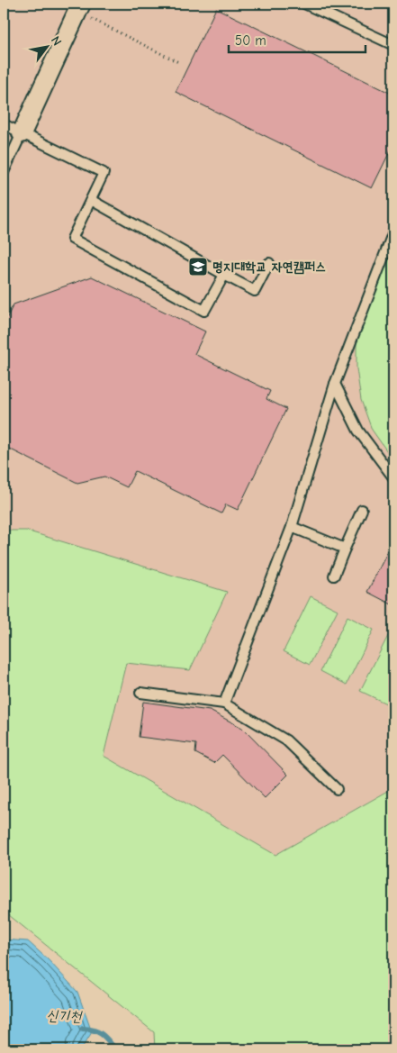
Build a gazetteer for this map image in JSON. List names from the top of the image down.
{
  "water": ["신기천"],
  "places": {
    "school or university": ["명지대학교 자연캠퍼스"]
  },
  "scale_bar": "50 m",
  "north": "top right"
}
